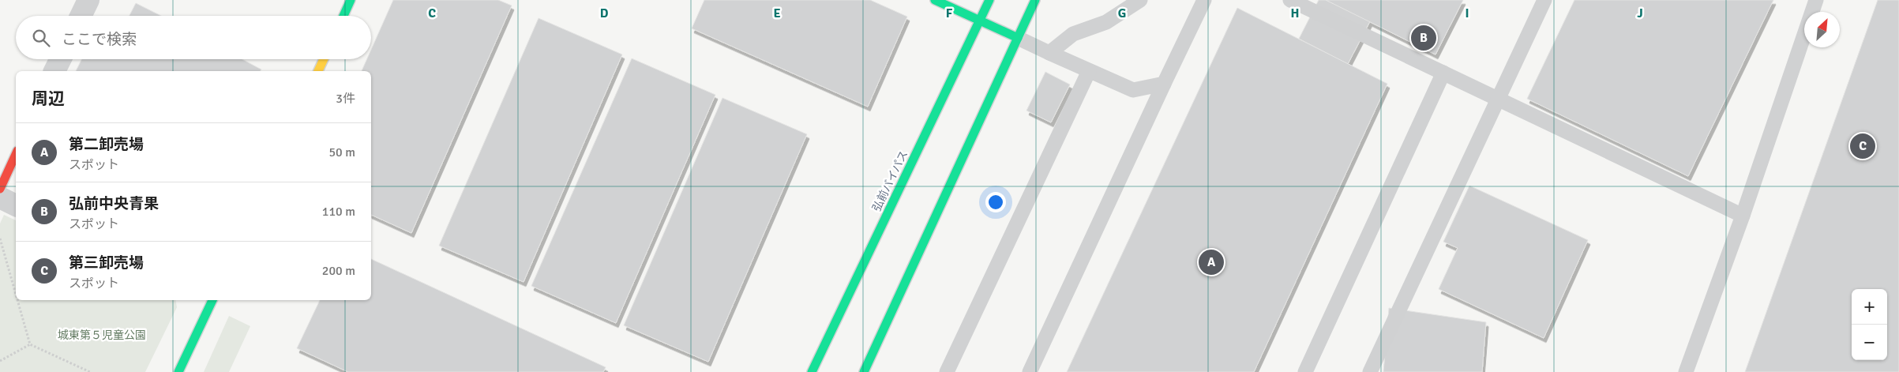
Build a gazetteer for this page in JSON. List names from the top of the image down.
{
  "streets": {
    "main road": ["弘前バイパス"]
  },
  "parks": ["城東第５児童公園"],
  "north": "top right",
  "page": {
    "search": "ここで検索",
    "pins": ["B", "C", "A"],
    "heading": ["周辺", "3件"],
    "list": [
      {
        "mark": "A",
        "name": "第二卸売場",
        "note": "スポット",
        "value": "50 m"
      },
      {
        "mark": "B",
        "name": "弘前中央青果",
        "note": "スポット",
        "value": "110 m"
      },
      {
        "mark": "C",
        "name": "第三卸売場",
        "note": "スポット",
        "value": "200 m"
      }
    ],
    "map_buttons": ["+", "−"]
  },
  "grid": {
    "columns": [
      "C",
      "D",
      "E",
      "F",
      "G",
      "H",
      "I",
      "J"
    ]
  }
}
